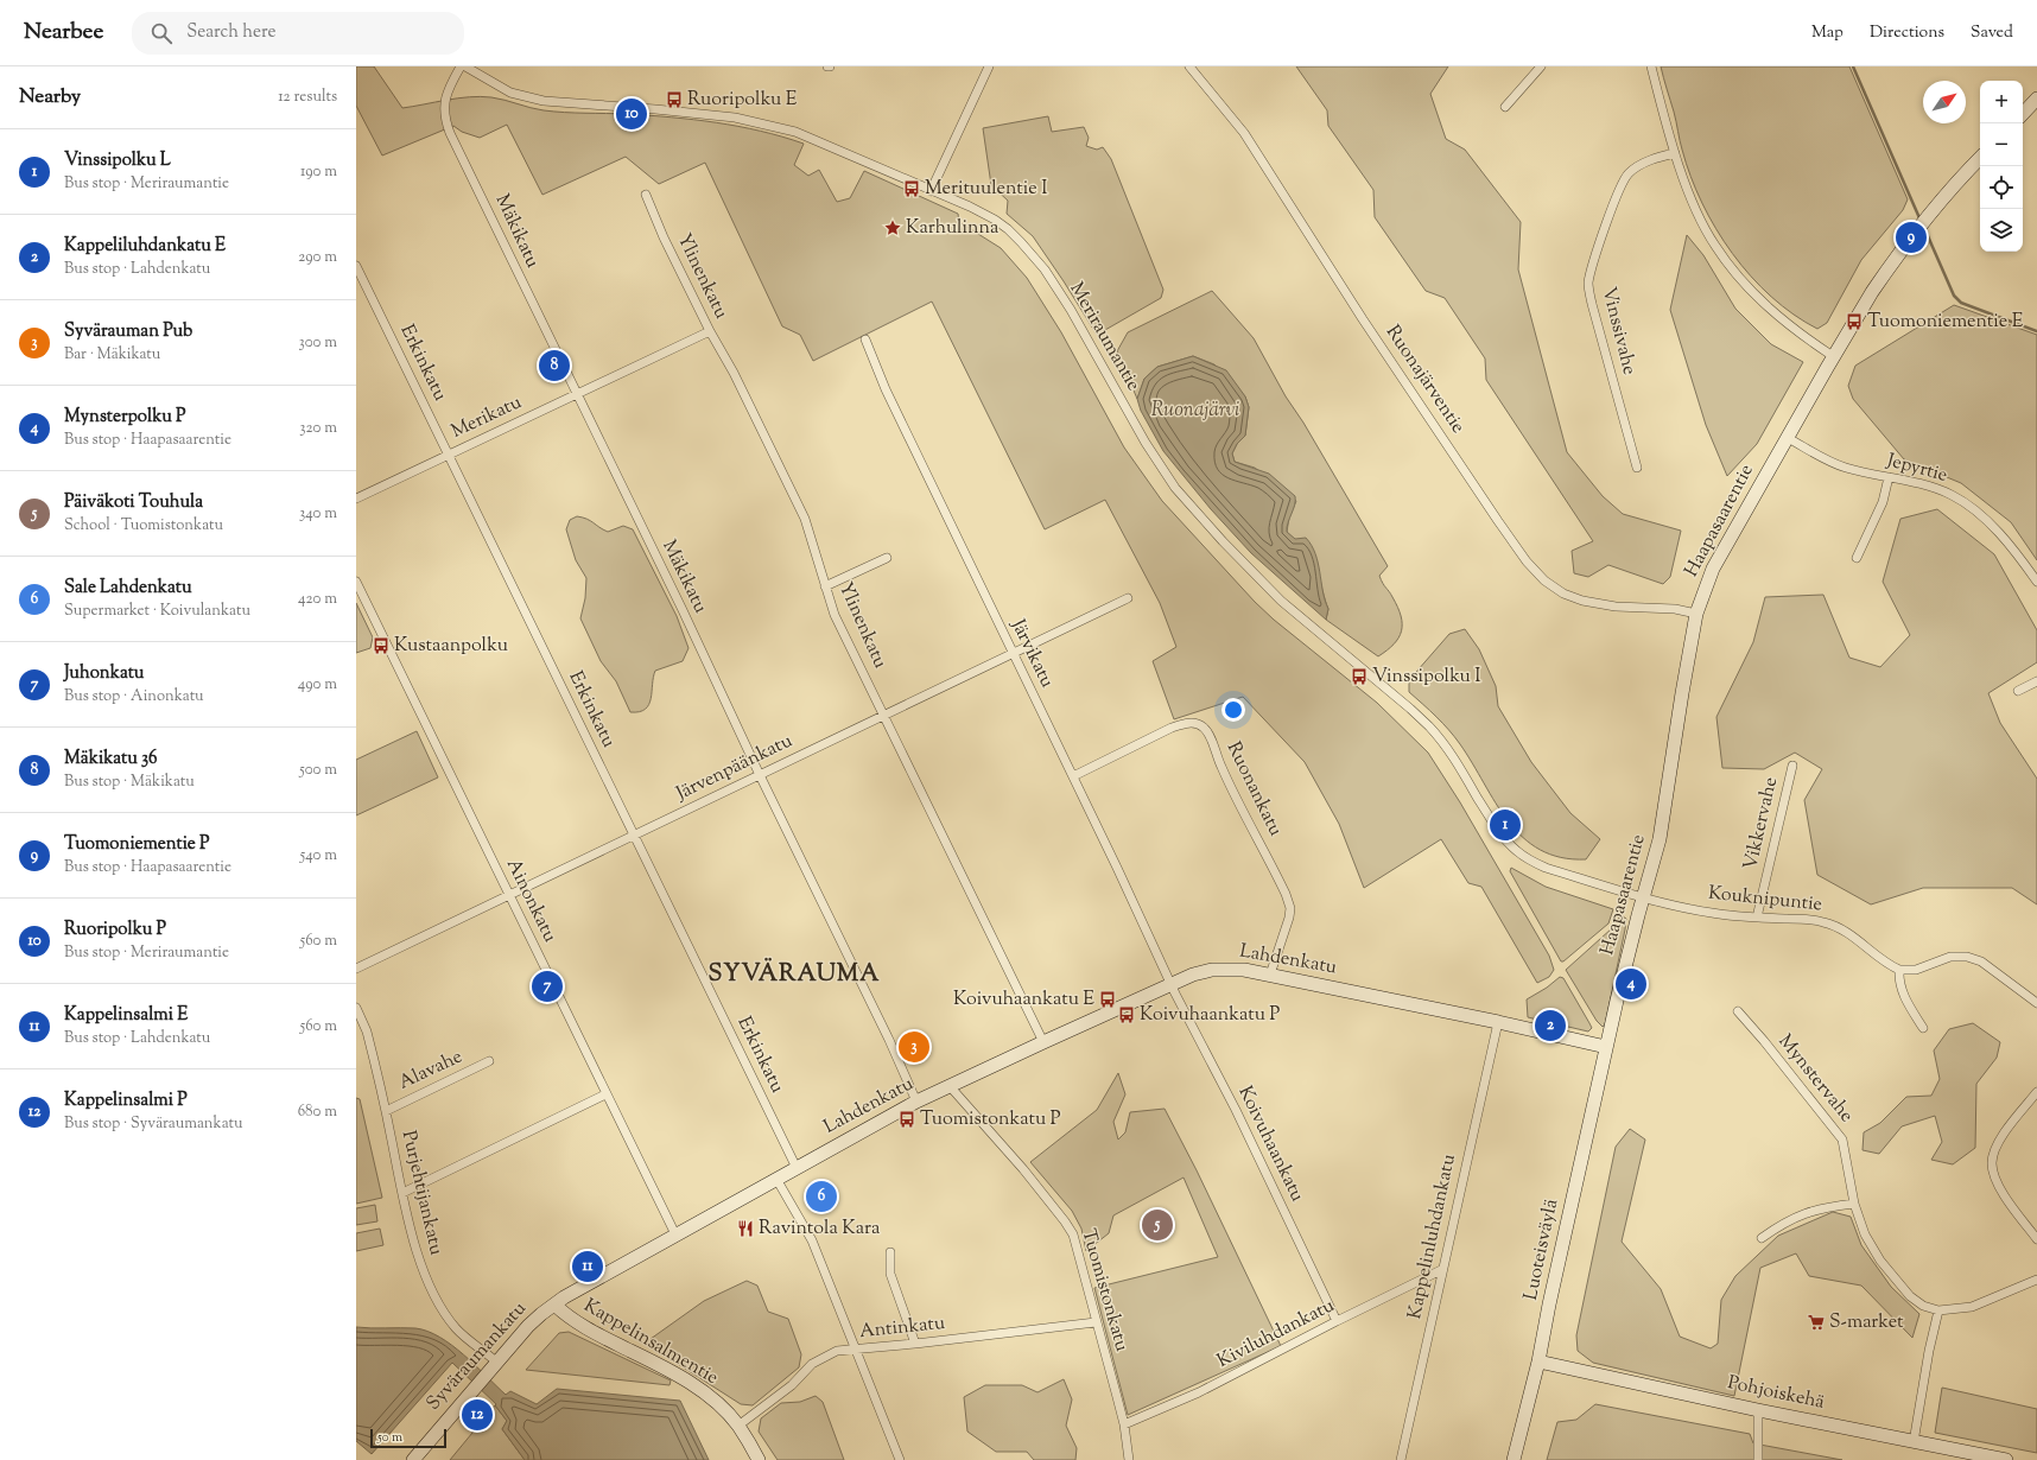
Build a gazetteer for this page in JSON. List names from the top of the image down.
{
  "streets": {
    "main road": [
      "Haapasaarentie",
      "Lahdenkatu",
      "Luoteisväylä",
      "Kappelinsalmentie",
      "Syväraumankatu",
      "Pohjoiskehä"
    ],
    "street": [
      "Mäkikatu",
      "Ylinenkatu",
      "Vinssivahe",
      "Meriraumantie",
      "Erkinkatu",
      "Ruonajärventie",
      "Merikatu",
      "Jepyrtie",
      "Järvikatu",
      "Järvenpäänkatu",
      "Ruonankatu",
      "Vikkervahe",
      "Kouknipuntie",
      "Ainonkatu",
      "Alavahe",
      "Mynstervahe",
      "Koivuhaankatu",
      "Purjehtijankatu",
      "Kappelinluhdankatu",
      "Tuomistonkatu",
      "Antinkatu",
      "Kiviluhdankatu"
    ]
  },
  "crossings": [
    ["Mäkikatu", "Merikatu"],
    ["Mäkikatu", "Järvenpäänkatu"],
    ["Mäkikatu", "Lahdenkatu"],
    ["Ylinenkatu", "Merikatu"],
    ["Ylinenkatu", "Järvenpäänkatu"],
    ["Ylinenkatu", "Lahdenkatu"],
    ["Meriraumantie", "Haapasaarentie"],
    ["Meriraumantie", "Kouknipuntie"],
    ["Erkinkatu", "Merikatu"],
    ["Erkinkatu", "Järvenpäänkatu"],
    ["Erkinkatu", "Lahdenkatu"],
    ["Ruonajärventie", "Haapasaarentie"],
    ["Jepyrtie", "Haapasaarentie"],
    ["Haapasaarentie", "Kouknipuntie"],
    ["Haapasaarentie", "Lahdenkatu"],
    ["Haapasaarentie", "Luoteisväylä"],
    ["Järvikatu", "Järvenpäänkatu"],
    ["Järvikatu", "Ruonankatu"],
    ["Järvikatu", "Lahdenkatu"],
    ["Järvikatu", "Koivuhaankatu"],
    ["Järvenpäänkatu", "Ainonkatu"],
    ["Ruonankatu", "Lahdenkatu"],
    ["Vikkervahe", "Kouknipuntie"],
    ["Ainonkatu", "Lahdenkatu"],
    ["Lahdenkatu", "Koivuhaankatu"],
    ["Lahdenkatu", "Kappelinluhdankatu"],
    ["Lahdenkatu", "Luoteisväylä"],
    ["Lahdenkatu", "Tuomistonkatu"],
    ["Lahdenkatu", "Kappelinsalmentie"],
    ["Lahdenkatu", "Syväraumankatu"],
    ["Alavahe", "Purjehtijankatu"],
    ["Koivuhaankatu", "Kiviluhdankatu"],
    ["Purjehtijankatu", "Syväraumankatu"],
    ["Kappelinluhdankatu", "Kiviluhdankatu"],
    ["Luoteisväylä", "Pohjoiskehä"],
    ["Tuomistonkatu", "Antinkatu"],
    ["Tuomistonkatu", "Kiviluhdankatu"],
    ["Antinkatu", "Kappelinsalmentie"],
    ["Kappelinsalmentie", "Syväraumankatu"]
  ],
  "districts": ["SYVÄRAUMA"],
  "water": ["Ruonajärvi"],
  "places": {
    "bus stop": [
      "Ruoripolku E",
      "Merituulentie I",
      "Tuomoniementie E",
      "Kustaanpolku",
      "Vinssipolku I",
      "Koivuhaankatu E",
      "Koivuhaankatu P",
      "Tuomistonkatu P"
    ],
    "place": ["Karhulinna"],
    "restaurant": ["Ravintola Kara"],
    "supermarket": ["S-market"]
  },
  "scale_bar": "50 m",
  "north": "top right",
  "page": {
    "header": "Nearbee",
    "search": "Search here",
    "nav": ["Map", "Directions", "Saved"],
    "heading": ["Nearby", "12 results"],
    "map_buttons": ["+", "−"],
    "pins": [
      "10",
      "9",
      "8",
      "1",
      "4",
      "7",
      "2",
      "3",
      "6",
      "5",
      "11",
      "12"
    ],
    "list": [
      {
        "mark": "1",
        "name": "Vinssipolku L",
        "note": "Bus stop · Meriraumantie",
        "value": "190 m"
      },
      {
        "mark": "2",
        "name": "Kappeliluhdankatu E",
        "note": "Bus stop · Lahdenkatu",
        "value": "290 m"
      },
      {
        "mark": "3",
        "name": "Syvärauman Pub",
        "note": "Bar · Mäkikatu",
        "value": "300 m"
      },
      {
        "mark": "4",
        "name": "Mynsterpolku P",
        "note": "Bus stop · Haapasaarentie",
        "value": "320 m"
      },
      {
        "mark": "5",
        "name": "Päiväkoti Touhula",
        "note": "School · Tuomistonkatu",
        "value": "340 m"
      },
      {
        "mark": "6",
        "name": "Sale Lahdenkatu",
        "note": "Supermarket · Koivulankatu",
        "value": "420 m"
      },
      {
        "mark": "7",
        "name": "Juhonkatu",
        "note": "Bus stop · Ainonkatu",
        "value": "490 m"
      },
      {
        "mark": "8",
        "name": "Mäkikatu 36",
        "note": "Bus stop · Mäkikatu",
        "value": "500 m"
      },
      {
        "mark": "9",
        "name": "Tuomoniementie P",
        "note": "Bus stop · Haapasaarentie",
        "value": "540 m"
      },
      {
        "mark": "10",
        "name": "Ruoripolku P",
        "note": "Bus stop · Meriraumantie",
        "value": "560 m"
      },
      {
        "mark": "11",
        "name": "Kappelinsalmi E",
        "note": "Bus stop · Lahdenkatu",
        "value": "560 m"
      },
      {
        "mark": "12",
        "name": "Kappelinsalmi P",
        "note": "Bus stop · Syväraumankatu",
        "value": "680 m"
      }
    ],
    "scale": "50 m"
  }
}
